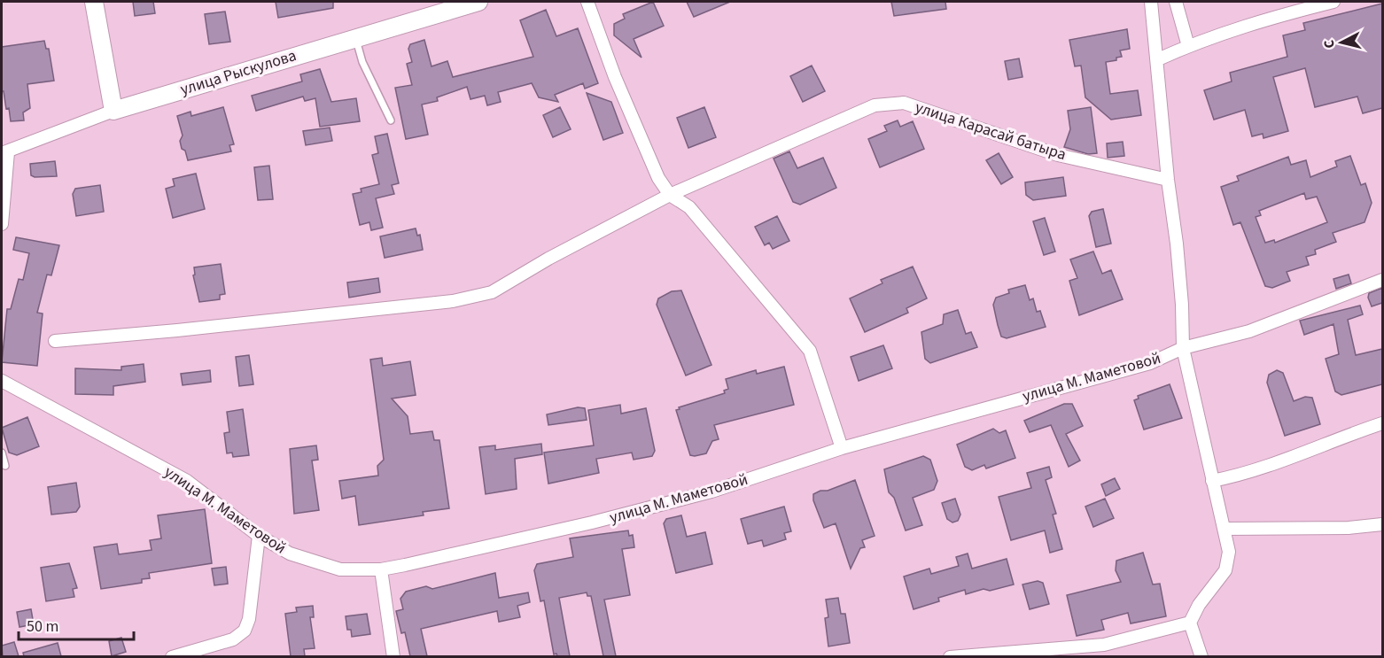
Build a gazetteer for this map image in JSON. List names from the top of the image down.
{
  "streets": {
    "street": ["улица Рыскулова", "улица Карасай батыра", "улица М. Маметовой"]
  },
  "scale_bar": "50 m",
  "north": "left"
}
